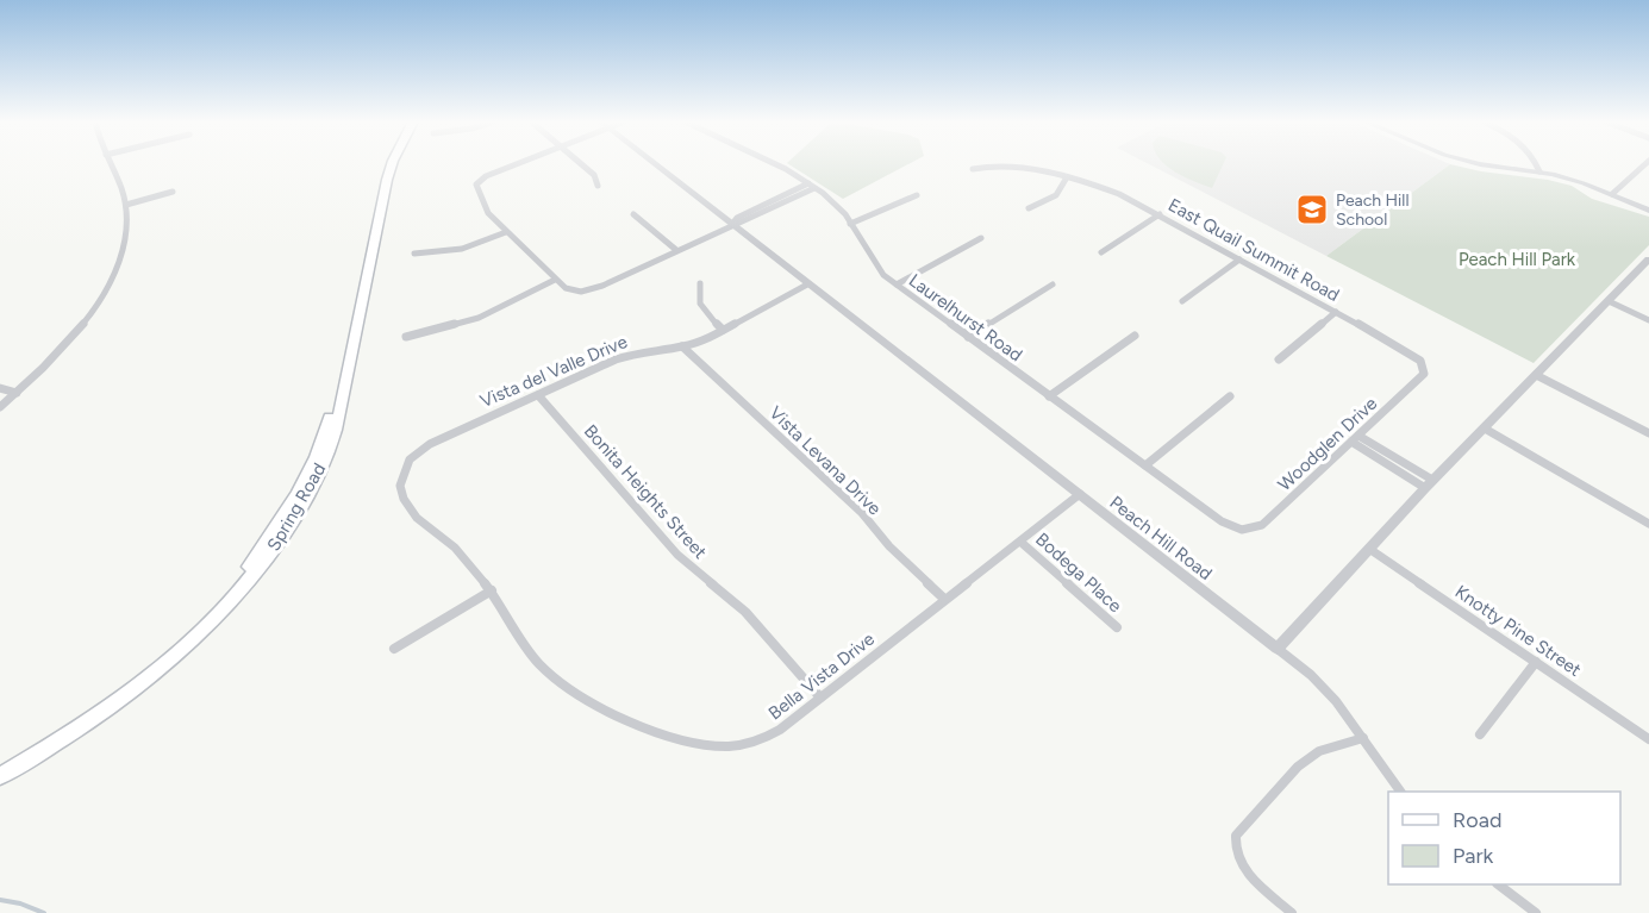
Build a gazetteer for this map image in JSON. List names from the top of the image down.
{
  "streets": {
    "main road": ["Spring Road"],
    "street": [
      "East Quail Summit Road",
      "Laurelhurst Road",
      "Vista del Valle Drive",
      "Woodglen Drive",
      "Vista Levana Drive",
      "Bonita Heights Street",
      "Peach Hill Road",
      "Bodega Place",
      "Knotty Pine Street",
      "Bella Vista Drive"
    ]
  },
  "crossings": [
    ["East Quail Summit Road", "Woodglen Drive"],
    ["Laurelhurst Road", "Woodglen Drive"],
    ["Vista del Valle Drive", "Vista Levana Drive"],
    ["Vista del Valle Drive", "Bonita Heights Street"],
    ["Vista del Valle Drive", "Peach Hill Road"],
    ["Vista del Valle Drive", "Bella Vista Drive"],
    ["Vista Levana Drive", "Bella Vista Drive"],
    ["Bonita Heights Street", "Bella Vista Drive"],
    ["Peach Hill Road", "Bella Vista Drive"],
    ["Bodega Place", "Bella Vista Drive"]
  ],
  "parks": ["Peach Hill Park"],
  "places": {
    "school or university": ["Peach Hill School"]
  },
  "legend": ["Road", "Park"]
}
